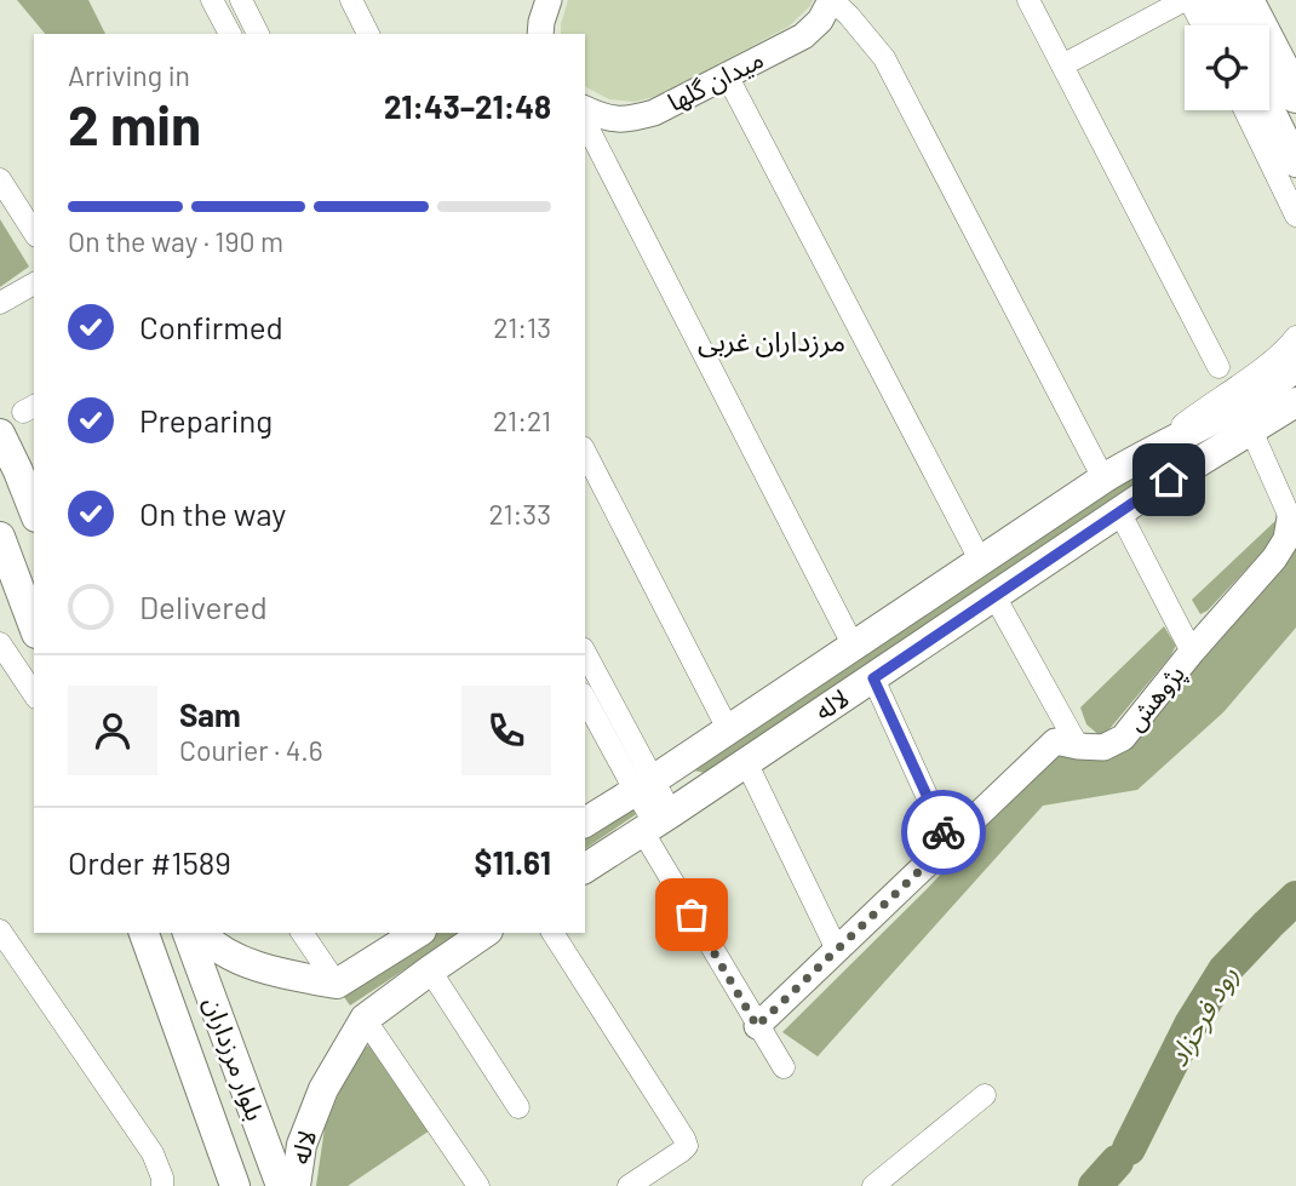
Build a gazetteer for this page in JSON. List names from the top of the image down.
{
  "streets": {
    "main road": ["لاله", "بلوار مرزداران"],
    "street": ["میدان گلها", "پژوهش"]
  },
  "districts": ["مرزداران غربی"],
  "water": ["رود فرحزاد"],
  "page": {
    "heading": ["2 min", "Arriving in", "21:43–21:48"],
    "panel": [
      "Sam",
      "Courier · 4.6",
      "Order #1589",
      "$11.61"
    ],
    "bar": "On the way · 190 m",
    "list": [
      ["Confirmed", "21:13"],
      ["Preparing", "21:21"],
      ["On the way", "21:33"],
      "Delivered"
    ]
  }
}
